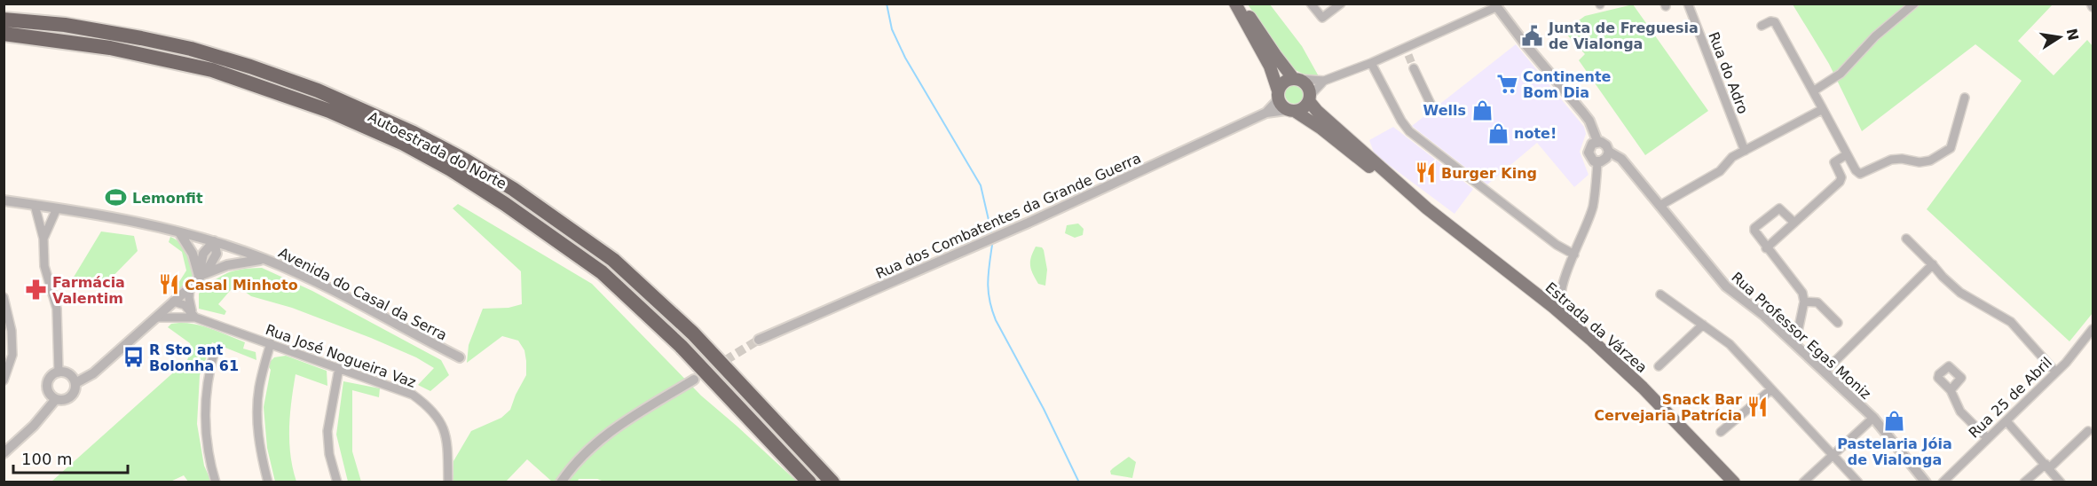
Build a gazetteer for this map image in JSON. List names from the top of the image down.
{
  "streets": {
    "highway": ["Autoestrada do Norte"],
    "main road": ["Estrada da Várzea"],
    "street": [
      "Rua do Adro",
      "Rua dos Combatentes da Grande Guerra",
      "Avenida do Casal da Serra",
      "Rua Professor Egas Moniz",
      "Rua José Nogueira Vaz",
      "Rua 25 de Abril"
    ]
  },
  "crossings": [
    ["Rua dos Combatentes da Grande Guerra", "Estrada da Várzea"]
  ],
  "places": {
    "public building": ["Junta de Freguesia de Vialonga"],
    "supermarket": ["Continente Bom Dia"],
    "shop": ["Wells", "note!", "Pastelaria Jóia de Vialonga"],
    "restaurant": ["Burger King", "Casal Minhoto", "Snack Bar Cervejaria Patrícia"],
    "sports": ["Lemonfit"],
    "pharmacy": ["Farmácia Valentim"],
    "bus stop": ["R Sto ant Bolonha 61"]
  },
  "scale_bar": "100 m",
  "north": "right"
}
